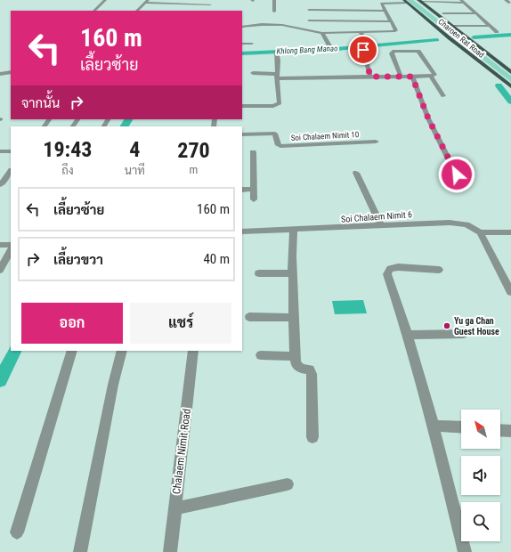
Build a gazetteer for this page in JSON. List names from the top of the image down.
{
  "streets": {
    "main road": ["Charoen Rat Road"],
    "street": ["Soi Chalaem Nimit 10", "Soi Chalaem Nimit 6", "Chalaem Nimit Road"]
  },
  "water": ["Khlong Bang Manao"],
  "places": ["Yu ga Chan Guest House"],
  "north": "top left",
  "page": {
    "turn": ["160 m", "เลี้ยวซ้าย"],
    "then": "จากนั้น",
    "eta": [
      "19:43",
      "ถึง",
      "4",
      "นาที",
      "270",
      "m"
    ],
    "list": [
      {
        "name": "เลี้ยวซ้าย",
        "value": "160 m"
      },
      {
        "name": "เลี้ยวขวา",
        "value": "40 m"
      }
    ],
    "buttons": ["ออก", "แชร์"]
  }
}
